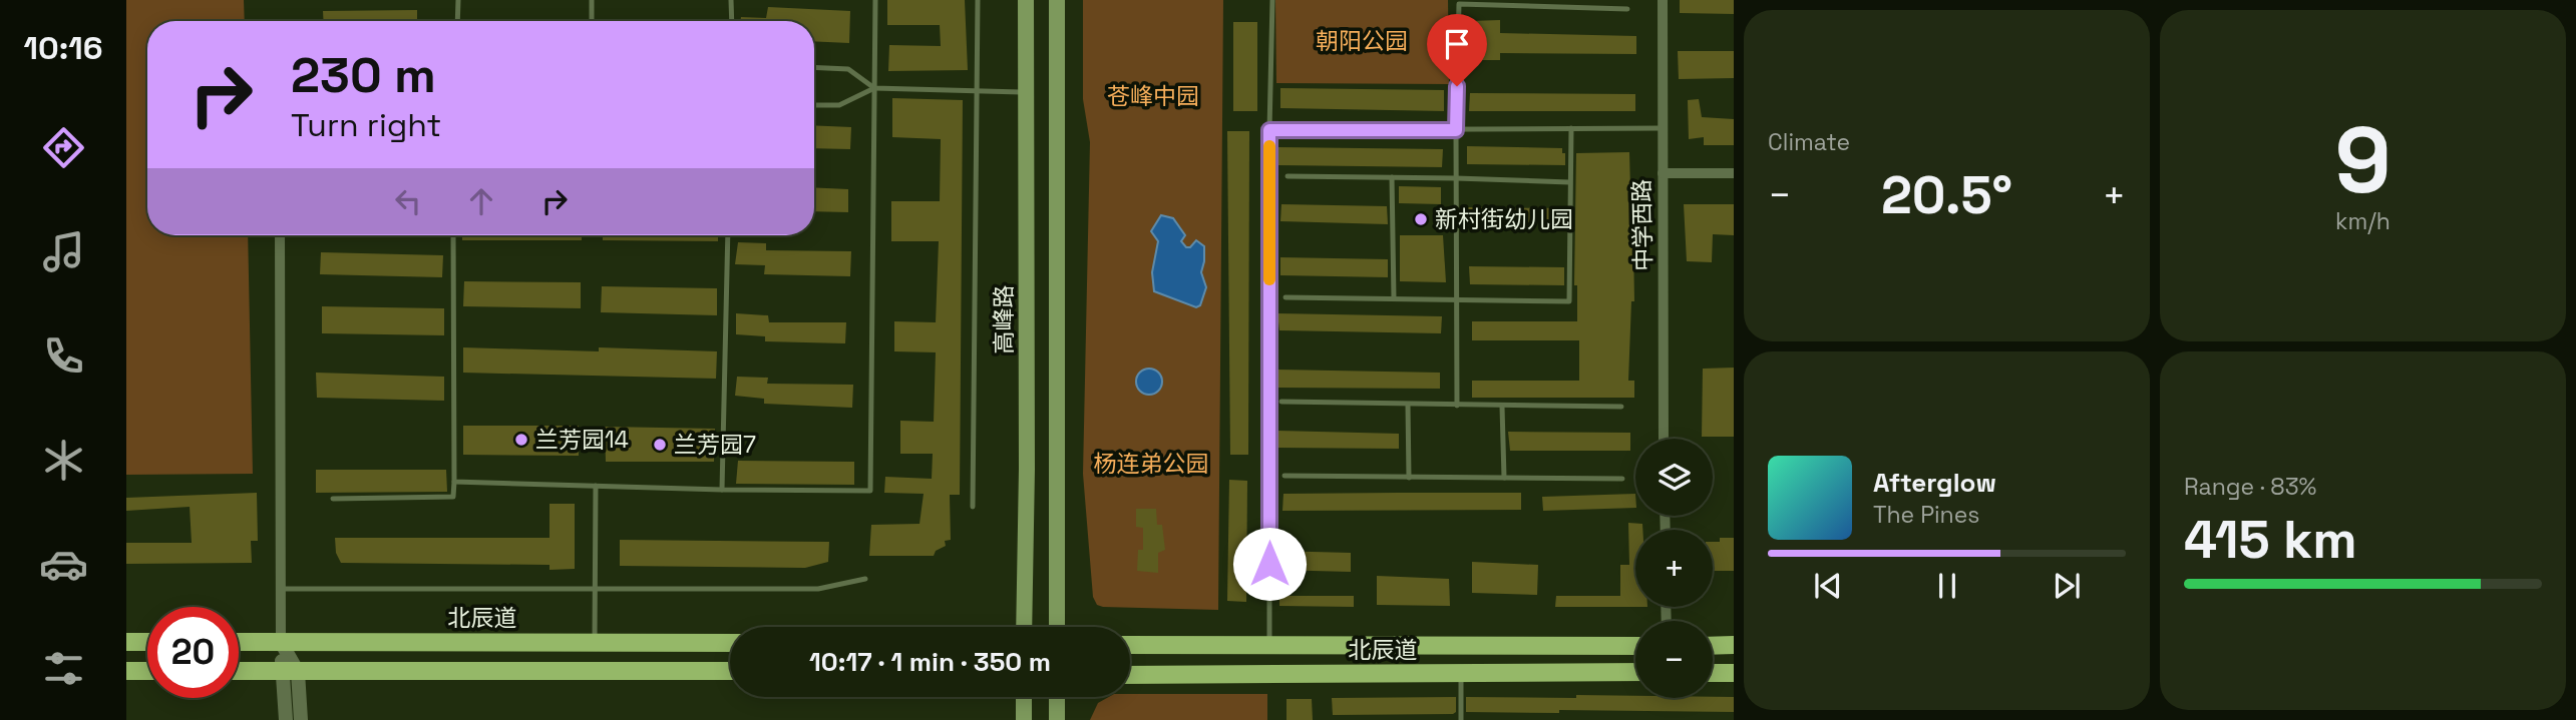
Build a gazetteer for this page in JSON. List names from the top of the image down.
{
  "streets": {
    "main road": ["高峰路", "北辰道"],
    "street": ["中学西路"]
  },
  "parks": ["朝阳公园", "苍峰中园", "杨连弟公园"],
  "places": ["新村街幼儿园", "兰芳园14", "兰芳园7"],
  "page": {
    "tabs": "10:16",
    "tile": [
      "Climate",
      ["9", "km/h"],
      ["Range · 83%", "415 km"]
    ],
    "turn": ["230 m", "Turn right"],
    "heat": ["−", "20.5°", "+"],
    "map_buttons": ["+", "−"],
    "song": ["Afterglow", "The Pines"],
    "limit": "20",
    "trip": "10:17 · 1 min · 350 m"
  }
}
